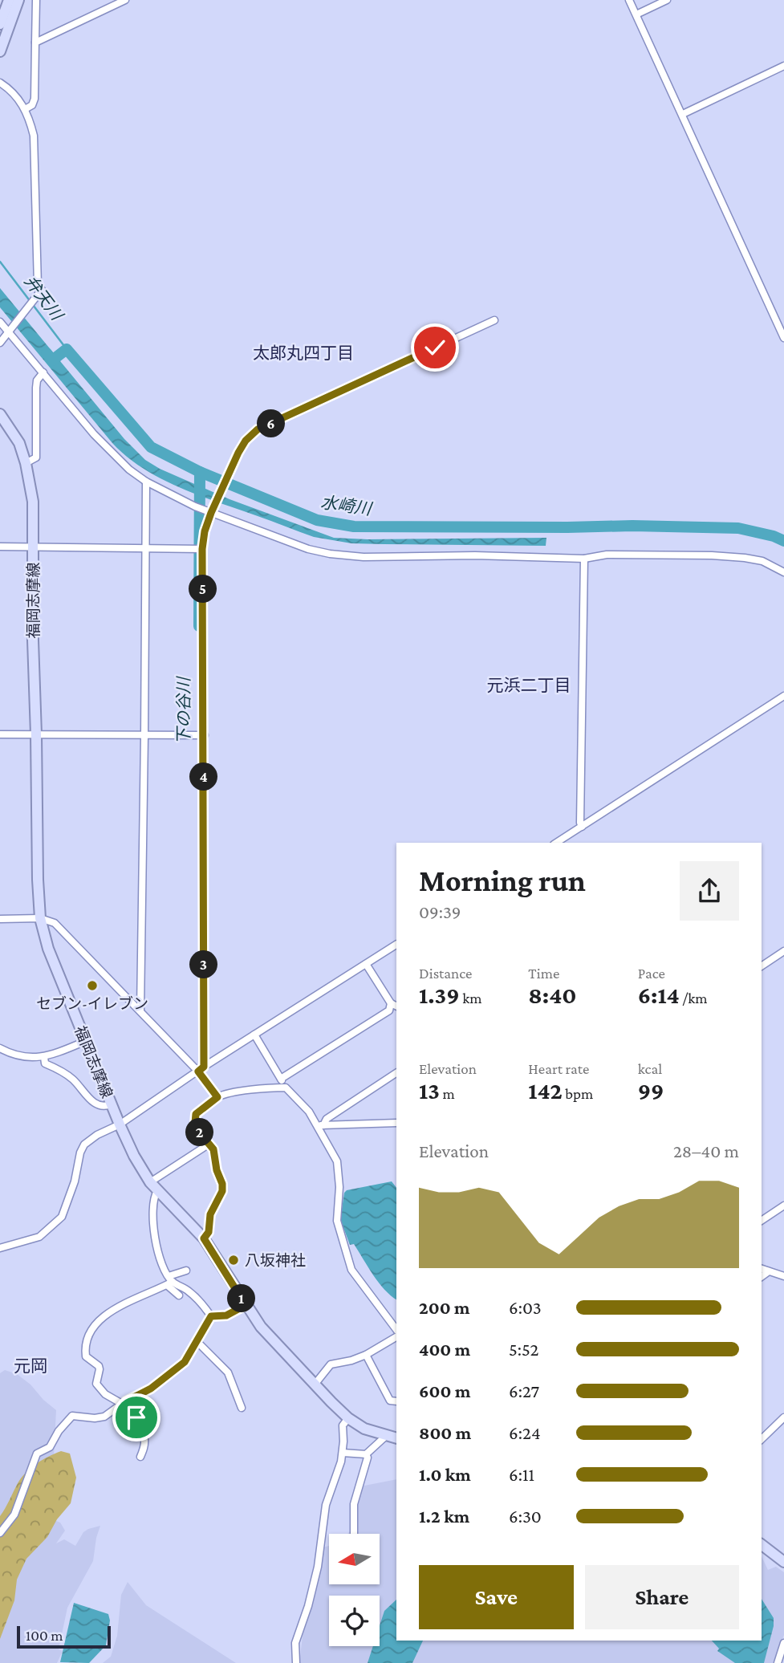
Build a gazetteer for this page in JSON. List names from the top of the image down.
{
  "streets": {
    "main road": ["福岡志摩線"]
  },
  "districts": ["太郎丸四丁目", "元浜二丁目", "元岡"],
  "water": ["弁天川", "水崎川", "下の谷川"],
  "places": ["セブン-イレブン", "八坂神社"],
  "scale_bar": "100 m",
  "north": "left",
  "page": {
    "pins": [
      "6",
      "5",
      "4",
      "3",
      "2",
      "1"
    ],
    "heading": ["Morning run", "09:39"],
    "stats": [
      ["Distance", "1.39 km"],
      ["Time", "8:40"],
      ["Pace", "6:14 /km"],
      ["Elevation", "13 m"],
      ["Heart rate", "142 bpm"],
      ["kcal", "99"]
    ],
    "chart": ["Elevation", "28–40 m"],
    "list": [
      {
        "name": "200 m",
        "note": "6:03"
      },
      {
        "name": "400 m",
        "note": "5:52"
      },
      {
        "name": "600 m",
        "note": "6:27"
      },
      {
        "name": "800 m",
        "note": "6:24"
      },
      {
        "name": "1.0 km",
        "note": "6:11"
      },
      {
        "name": "1.2 km",
        "note": "6:30"
      }
    ],
    "buttons": ["Save", "Share"],
    "scale": "100 m"
  }
}
